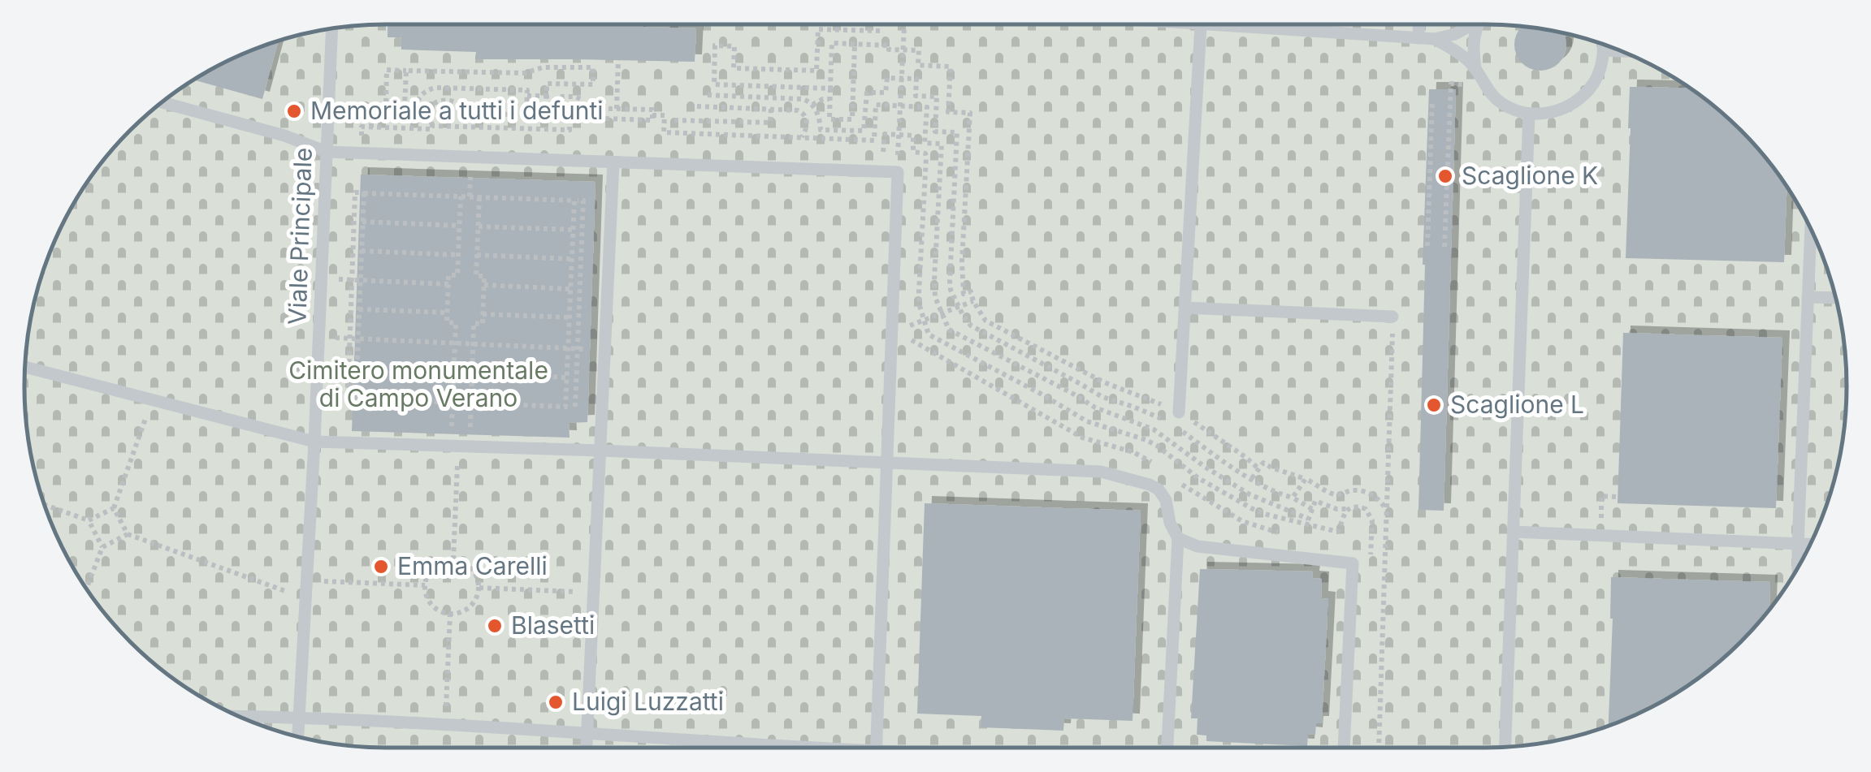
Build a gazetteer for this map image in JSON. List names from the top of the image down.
{
  "streets": {
    "lane": ["Viale Principale"]
  },
  "parks": ["Cimitero monumentale di Campo Verano"],
  "places": [
    "Memoriale a tutti i defunti",
    "Scaglione K",
    "Scaglione L",
    "Emma Carelli",
    "Blasetti",
    "Luigi Luzzatti"
  ]
}
